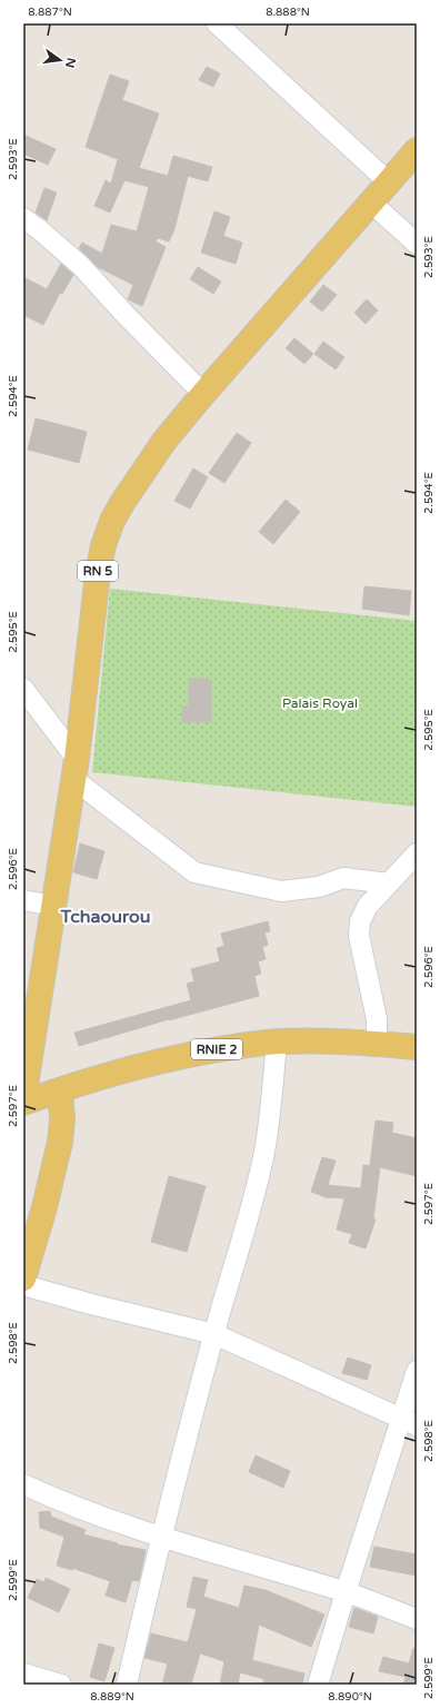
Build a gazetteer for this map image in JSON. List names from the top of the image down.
{
  "streets": {
    "main road": ["RN 5", "RNIE 2"]
  },
  "districts": ["Tchaourou"],
  "parks": ["Palais Royal"],
  "north": "right",
  "coordinates": [
    "8.887°N",
    "8.888°N",
    "2.593°E",
    "2.594°E",
    "2.595°E",
    "2.596°E",
    "2.597°E",
    "2.598°E",
    "2.599°E",
    "8.889°N",
    "8.890°N"
  ]
}
